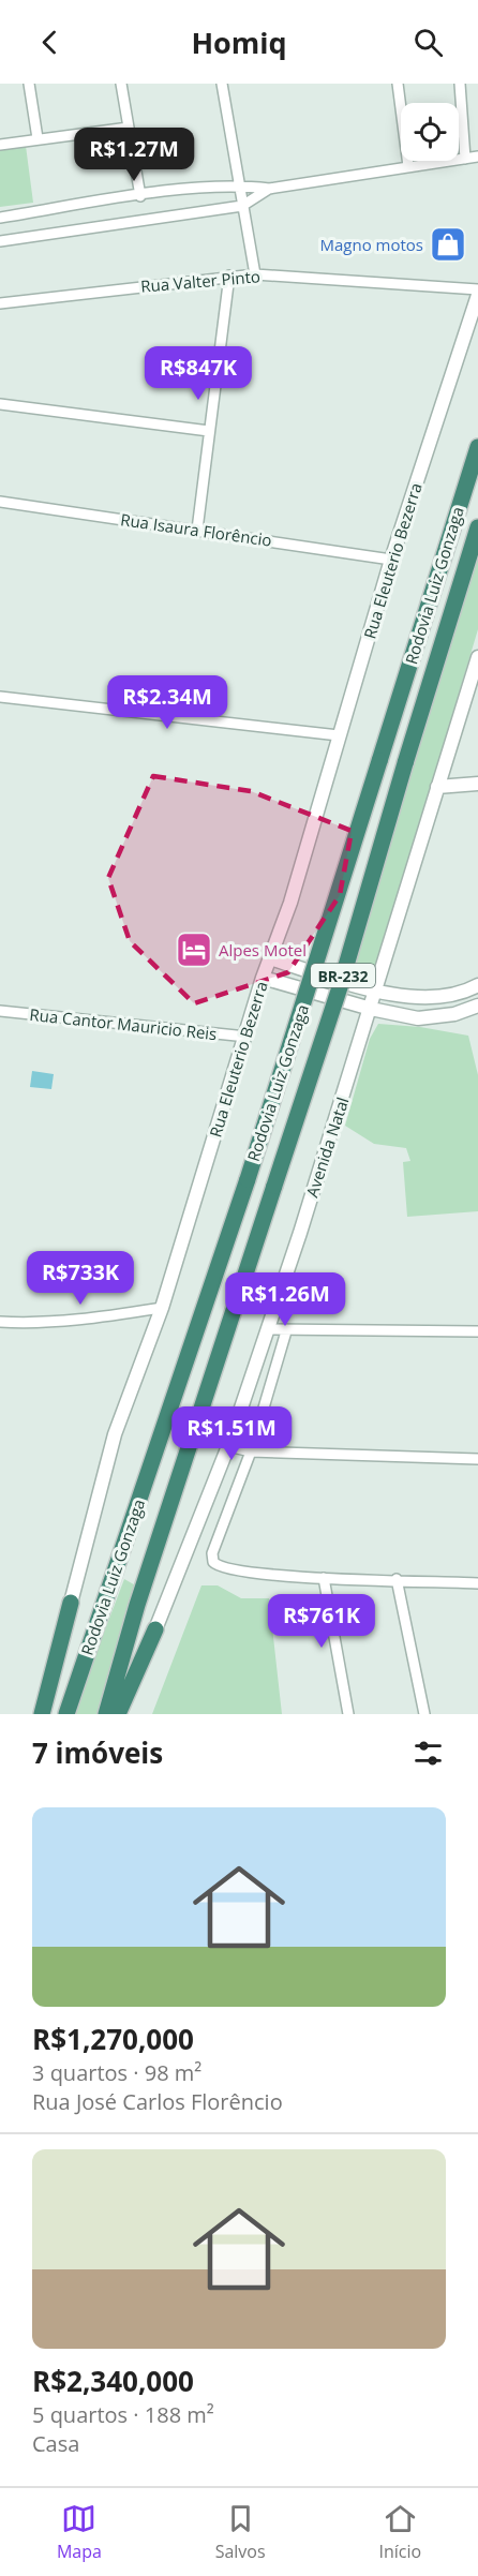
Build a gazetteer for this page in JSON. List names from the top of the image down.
{
  "streets": {
    "highway": ["Rodovia Luiz Gonzaga", "BR-232"],
    "street": [
      "Rua Valter Pinto",
      "Rua Isaura Florêncio",
      "Rua Eleuterio Bezerra",
      "Rua Cantor Mauricio Reis",
      "Avenida Natal"
    ]
  },
  "crossings": [
    ["Rua Valter Pinto", "Rua Eleuterio Bezerra"],
    ["Rua Isaura Florêncio", "Rua Eleuterio Bezerra"],
    ["Rua Eleuterio Bezerra", "Rua Cantor Mauricio Reis"]
  ],
  "places": {
    "shop": ["Magno motos"],
    "hotel": ["Alpes Motel"]
  },
  "page": {
    "header": "Homiq",
    "price": [
      "R$1.27M",
      "R$847K",
      "R$2.34M",
      "R$733K",
      "R$1.26M",
      "R$1.51M",
      "R$761K"
    ],
    "heading": "7 imóveis",
    "list": [
      {
        "name": "R$1,270,000",
        "note": "3 quartos · 98 m² · Rua José Carlos Florêncio"
      },
      {
        "name": "R$2,340,000",
        "note": "5 quartos · 188 m² · Casa"
      }
    ],
    "tabs": ["Mapa", "Salvos", "Início"]
  }
}
